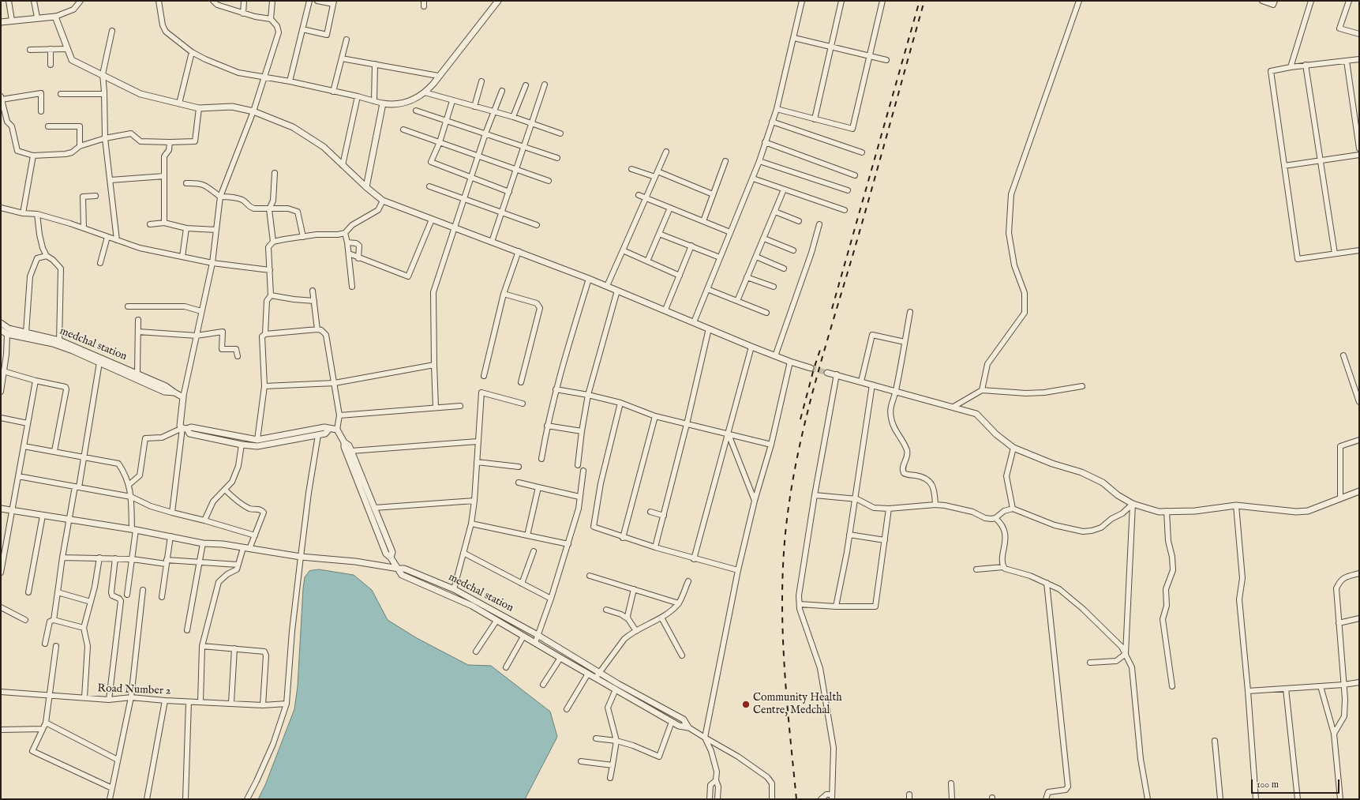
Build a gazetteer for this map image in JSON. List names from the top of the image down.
{
  "streets": {
    "street": ["medchal station", "Road Number 2"]
  },
  "places": ["Community Health Centre, Medchal"],
  "scale_bar": "100 m"
}
